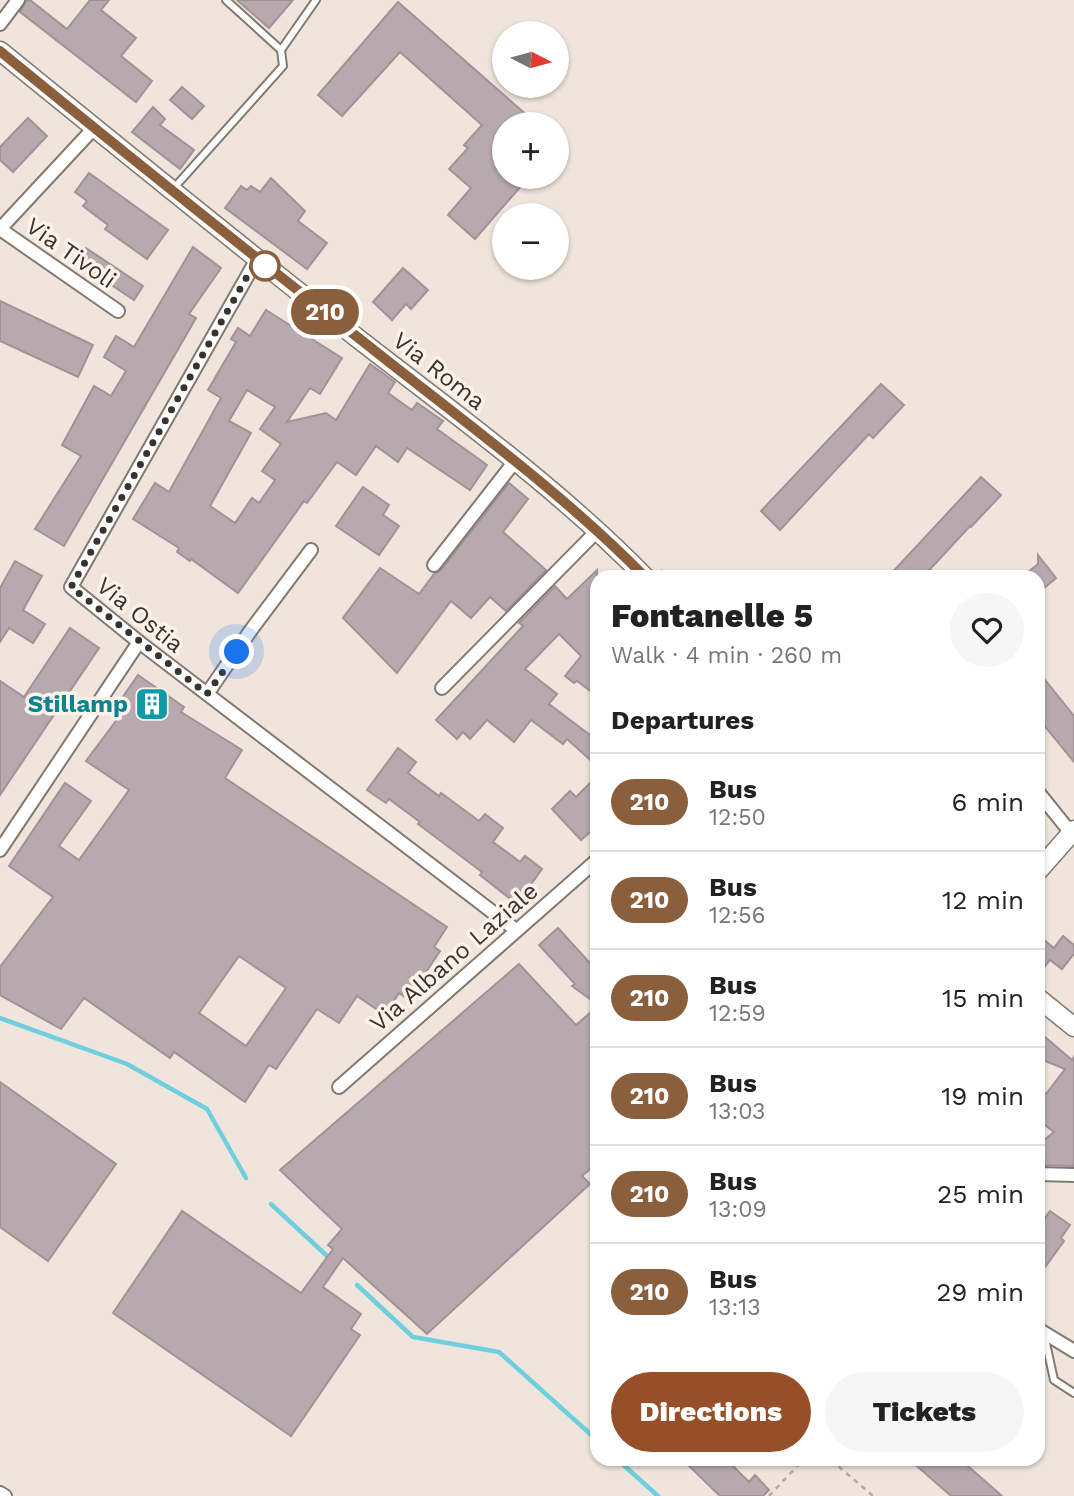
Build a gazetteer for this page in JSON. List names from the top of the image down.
{
  "streets": {
    "main road": ["Via Roma"],
    "street": ["Via Tivoli", "Via Ostia", "Via Albano Laziale"]
  },
  "crossings": [
    ["Via Tivoli", "Via Roma"],
    ["Via Roma", "Via Ostia"],
    ["Via Ostia", "Via Albano Laziale"]
  ],
  "places": {
    "building": ["Stillamp"]
  },
  "lines": ["bus line 210"],
  "north": "right",
  "page": {
    "on_map": "210",
    "map_buttons": ["+", "−"],
    "heading": [
      ["Fontanelle 5", "Walk · 4 min · 260 m"],
      "Departures"
    ],
    "list": [
      {
        "mark": "210",
        "name": "Bus",
        "note": "12:50",
        "value": "6 min"
      },
      {
        "mark": "210",
        "name": "Bus",
        "note": "12:56",
        "value": "12 min"
      },
      {
        "mark": "210",
        "name": "Bus",
        "note": "12:59",
        "value": "15 min"
      },
      {
        "mark": "210",
        "name": "Bus",
        "note": "13:03",
        "value": "19 min"
      },
      {
        "mark": "210",
        "name": "Bus",
        "note": "13:09",
        "value": "25 min"
      },
      {
        "mark": "210",
        "name": "Bus",
        "note": "13:13",
        "value": "29 min"
      }
    ],
    "buttons": ["Directions", "Tickets"]
  }
}
